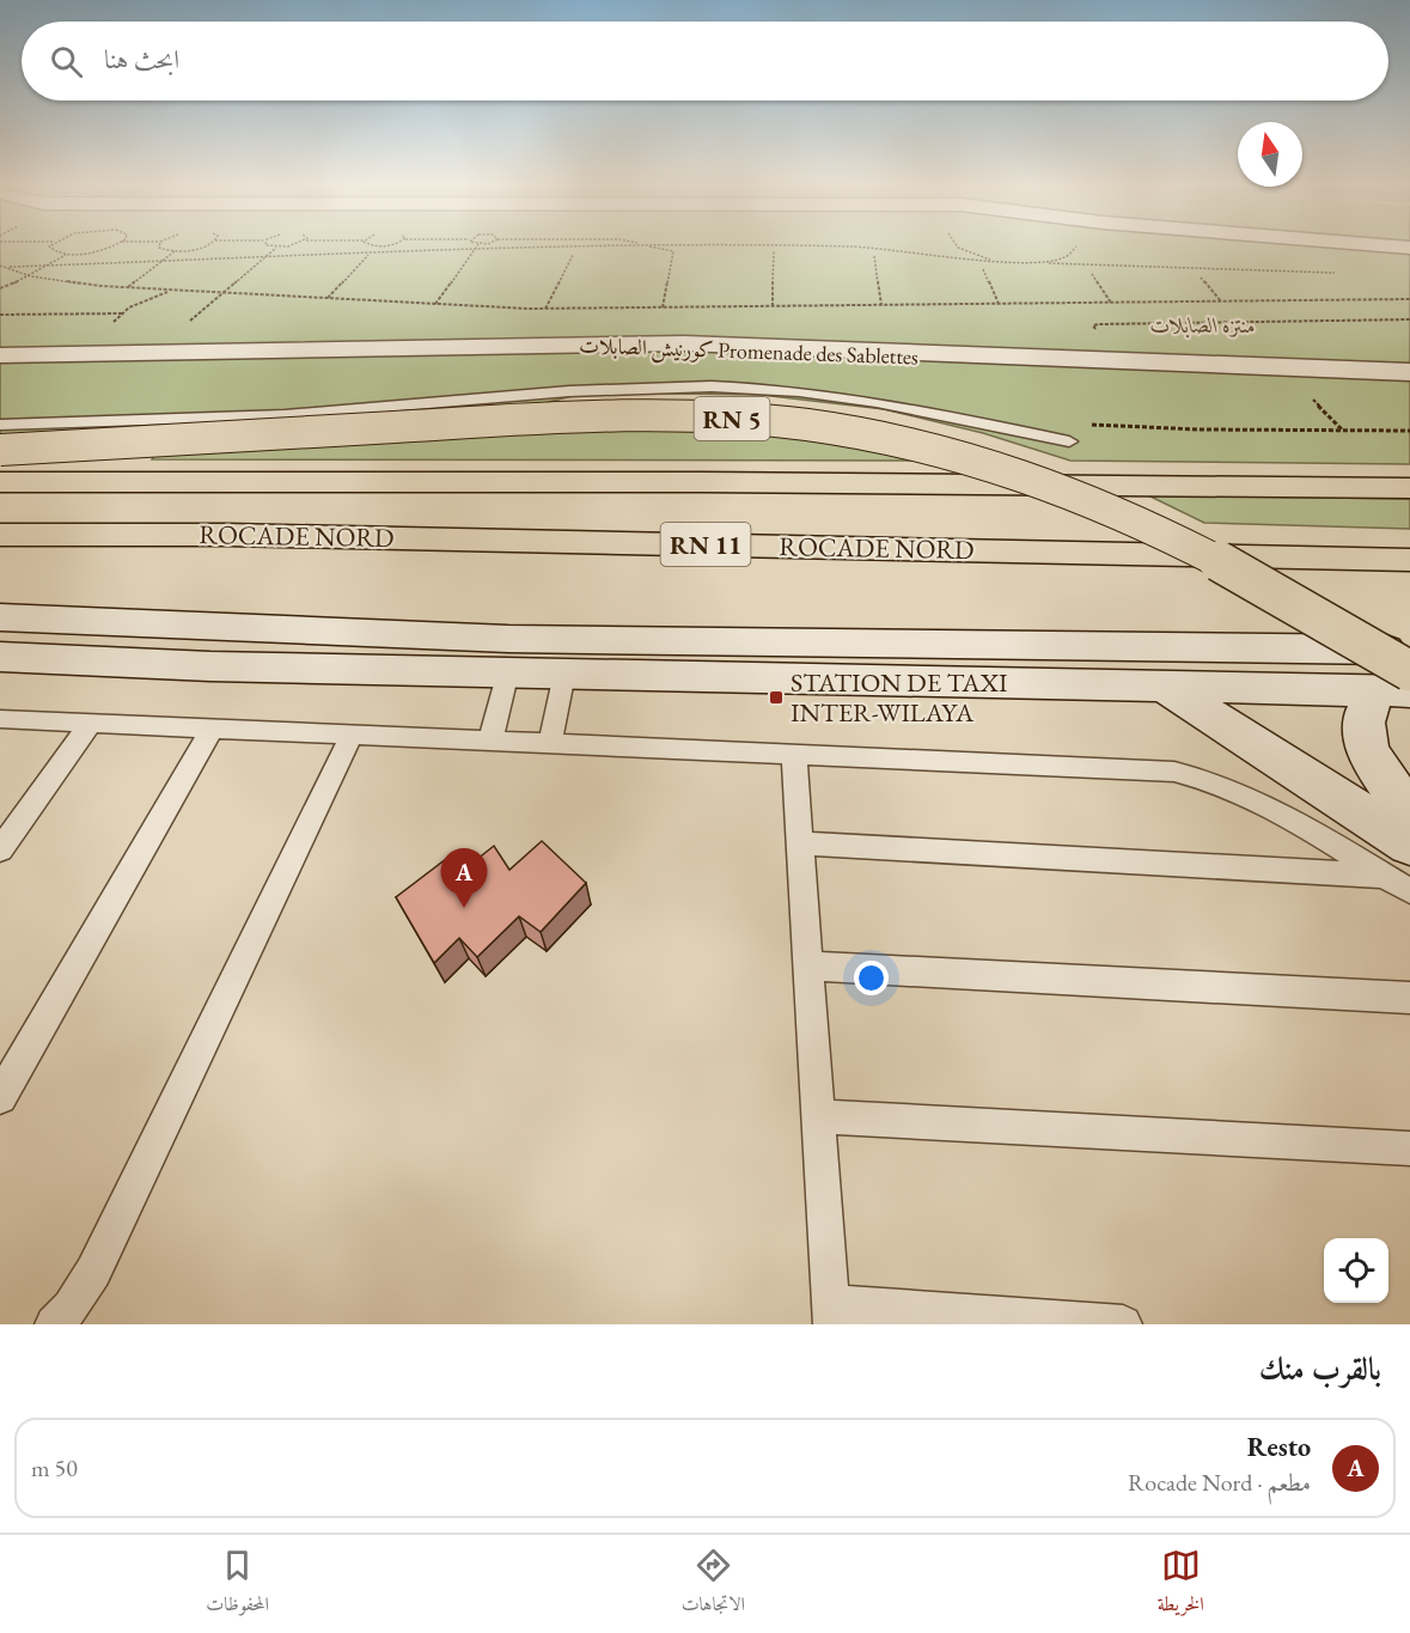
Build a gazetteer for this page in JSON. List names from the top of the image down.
{
  "streets": {
    "highway": ["RN 5", "ROCADE NORD", "RN 11"],
    "street": ["كورنيش الصابلات Promenade des Sablettes"]
  },
  "parks": ["منتزه الصابلات"],
  "places": {
    "transit": ["STATION DE TAXI INTER-WILAYA"]
  },
  "north": "top",
  "page": {
    "search": "ابحث هنا",
    "pins": "A",
    "heading": "بالقرب منك",
    "list": [
      {
        "mark": "A",
        "name": "Resto",
        "note": "مطعم · Rocade Nord",
        "value": "50 m"
      }
    ],
    "nav": ["الخريطة", "الاتجاهات", "المحفوظات"]
  }
}
